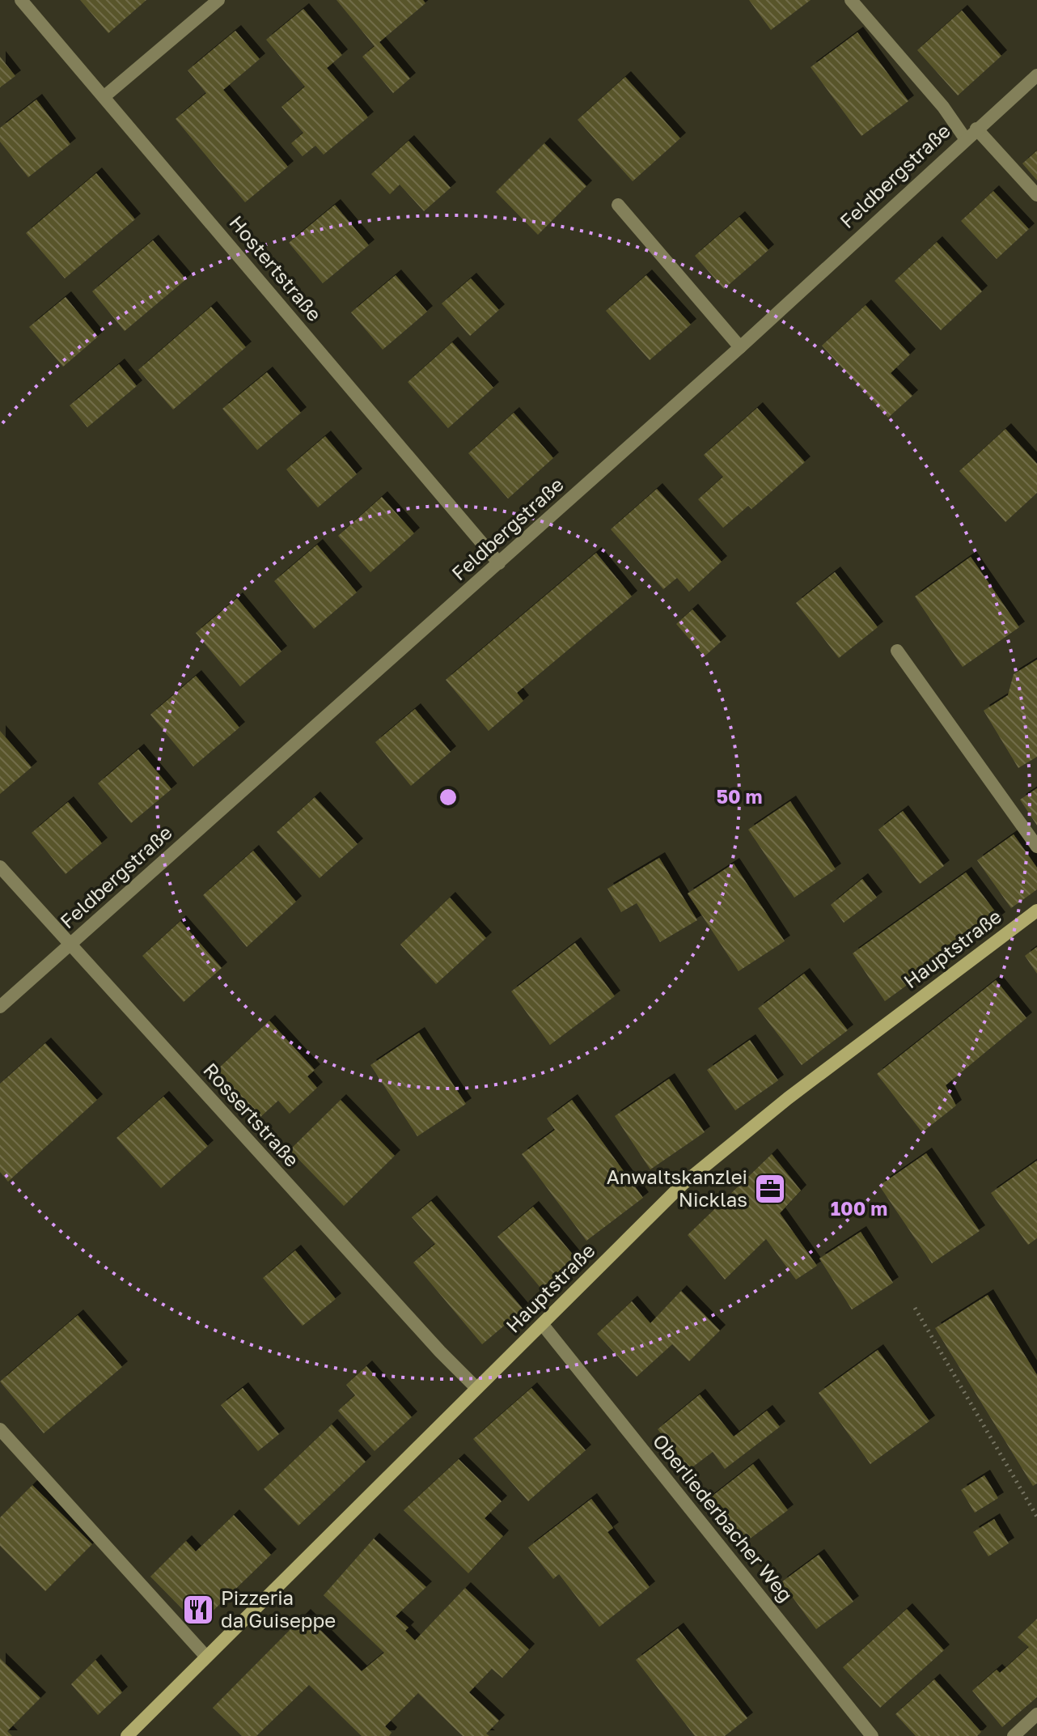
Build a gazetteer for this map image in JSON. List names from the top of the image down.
{
  "streets": {
    "street": [
      "Feldbergstraße",
      "Hostertstraße",
      "Hauptstraße",
      "Rossertstraße",
      "Oberliederbacher Weg"
    ]
  },
  "crossings": [
    ["Feldbergstraße", "Hostertstraße"],
    ["Feldbergstraße", "Rossertstraße"],
    ["Hauptstraße", "Rossertstraße"],
    ["Hauptstraße", "Oberliederbacher Weg"]
  ],
  "places": {
    "office": ["Anwaltskanzlei Nicklas"],
    "restaurant": ["Pizzeria da Guiseppe"]
  },
  "rings": ["50 m", "100 m"]
}
